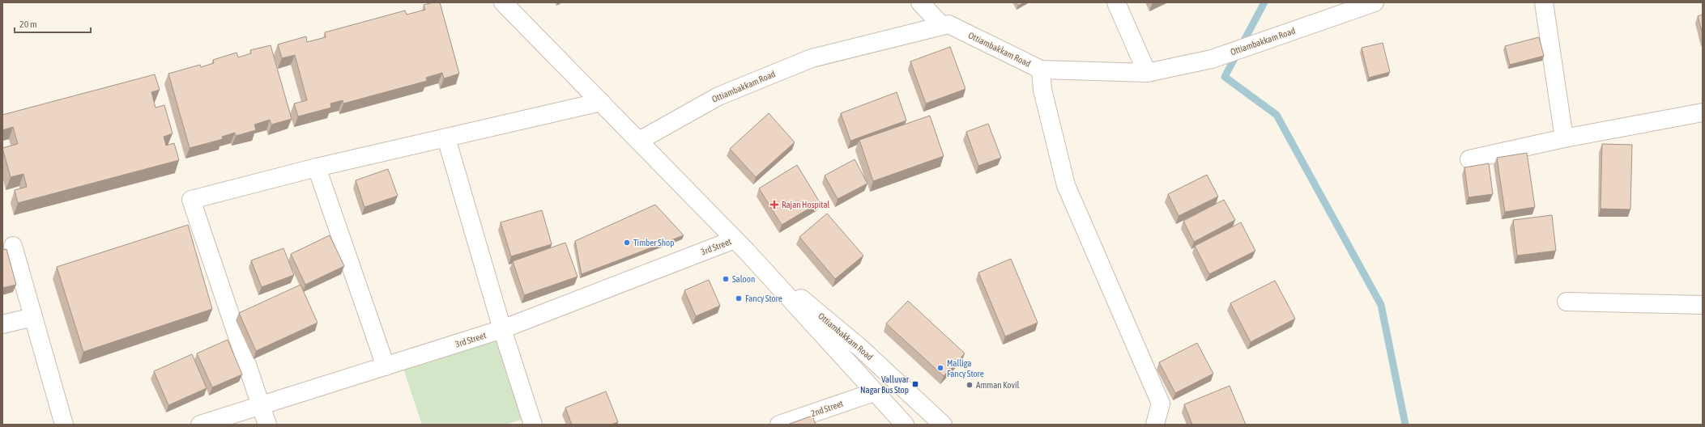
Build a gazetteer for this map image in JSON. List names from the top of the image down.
{
  "streets": {
    "street": ["Ottiambakkam Road", "3rd Street", "2nd Street"]
  },
  "crossings": [
    ["Ottiambakkam Road", "3rd Street"],
    ["Ottiambakkam Road", "2nd Street"]
  ],
  "places": {
    "health": ["Rajan Hospital"],
    "other": [
      "Timber Shop",
      "Saloon",
      "Fancy Store",
      "Malliga Fancy Store",
      "Amman Kovil"
    ],
    "transit": ["Valluvar Nagar Bus Stop"]
  },
  "scale_bar": "20 m"
}
